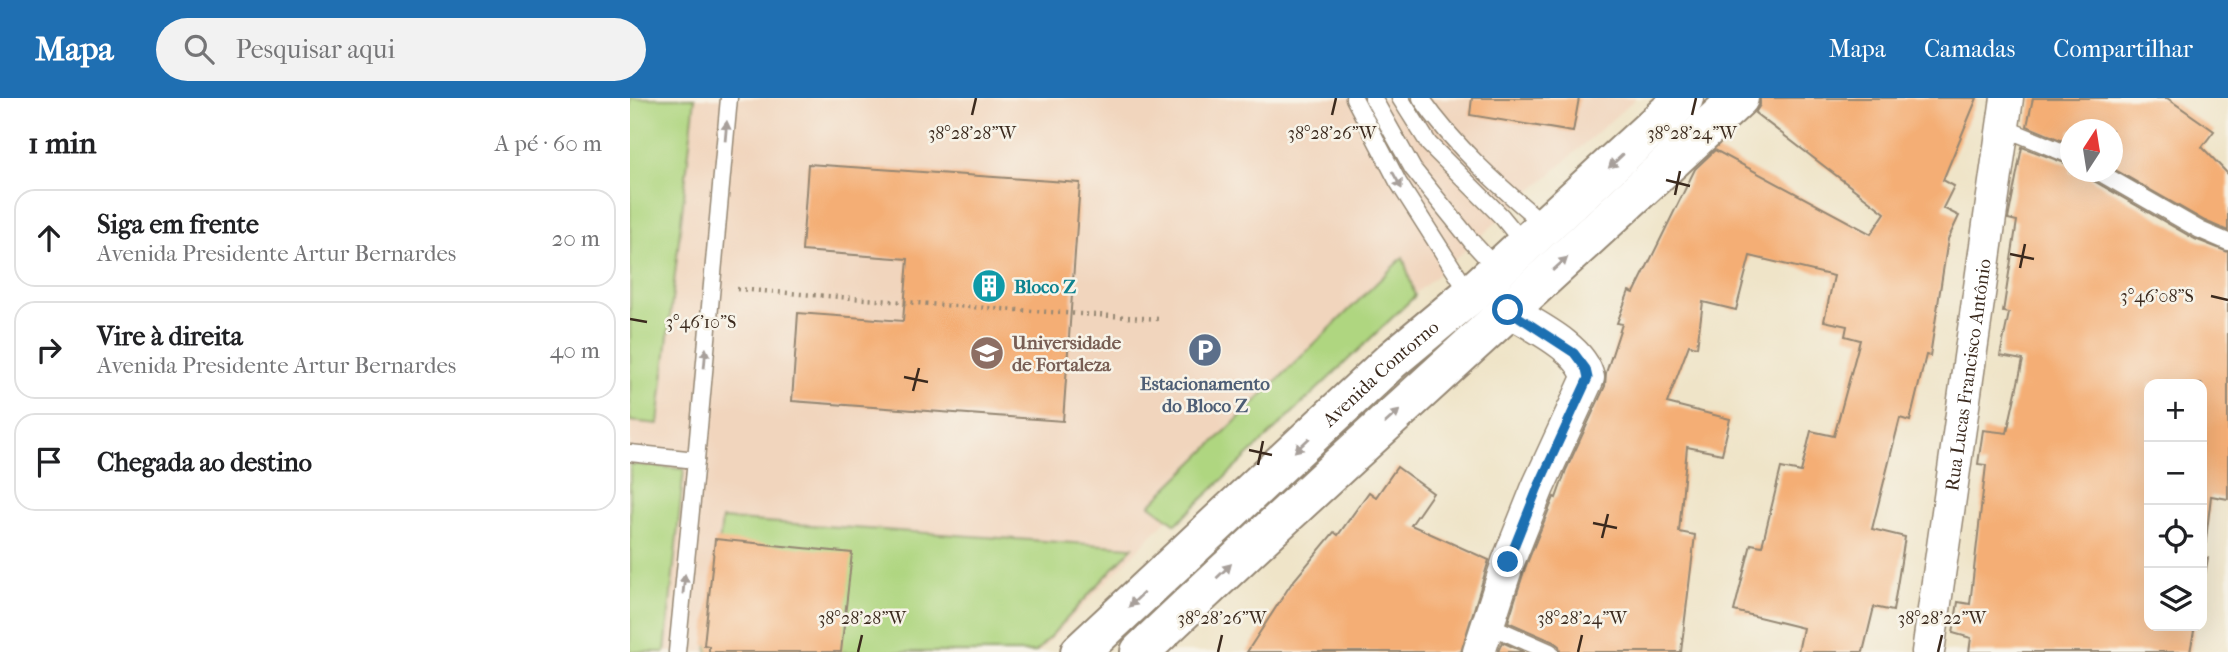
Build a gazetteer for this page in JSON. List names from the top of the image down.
{
  "streets": {
    "street": ["Avenida Contorno", "Rua Lucas Francisco Antônio"]
  },
  "places": {
    "building": ["Bloco Z"],
    "parking": ["Estacionamento do Bloco Z"],
    "school or university": ["Universidade de Fortaleza"]
  },
  "north": "top",
  "page": {
    "header": "Mapa",
    "search": "Pesquisar aqui",
    "nav": ["Mapa", "Camadas", "Compartilhar"],
    "heading": ["1 min", "A pé · 60 m"],
    "list": [
      ["Siga em frente", "Avenida Presidente Artur Bernardes", "20 m"],
      ["Vire à direita", "Avenida Presidente Artur Bernardes", "40 m"],
      "Chegada ao destino"
    ],
    "map_buttons": ["+", "−"]
  },
  "coordinates": [
    "38°28'28\"W",
    "38°28'26\"W",
    "38°28'24\"W",
    "3°46'08\"S",
    "3°46'10\"S",
    "38°28'22\"W"
  ]
}
